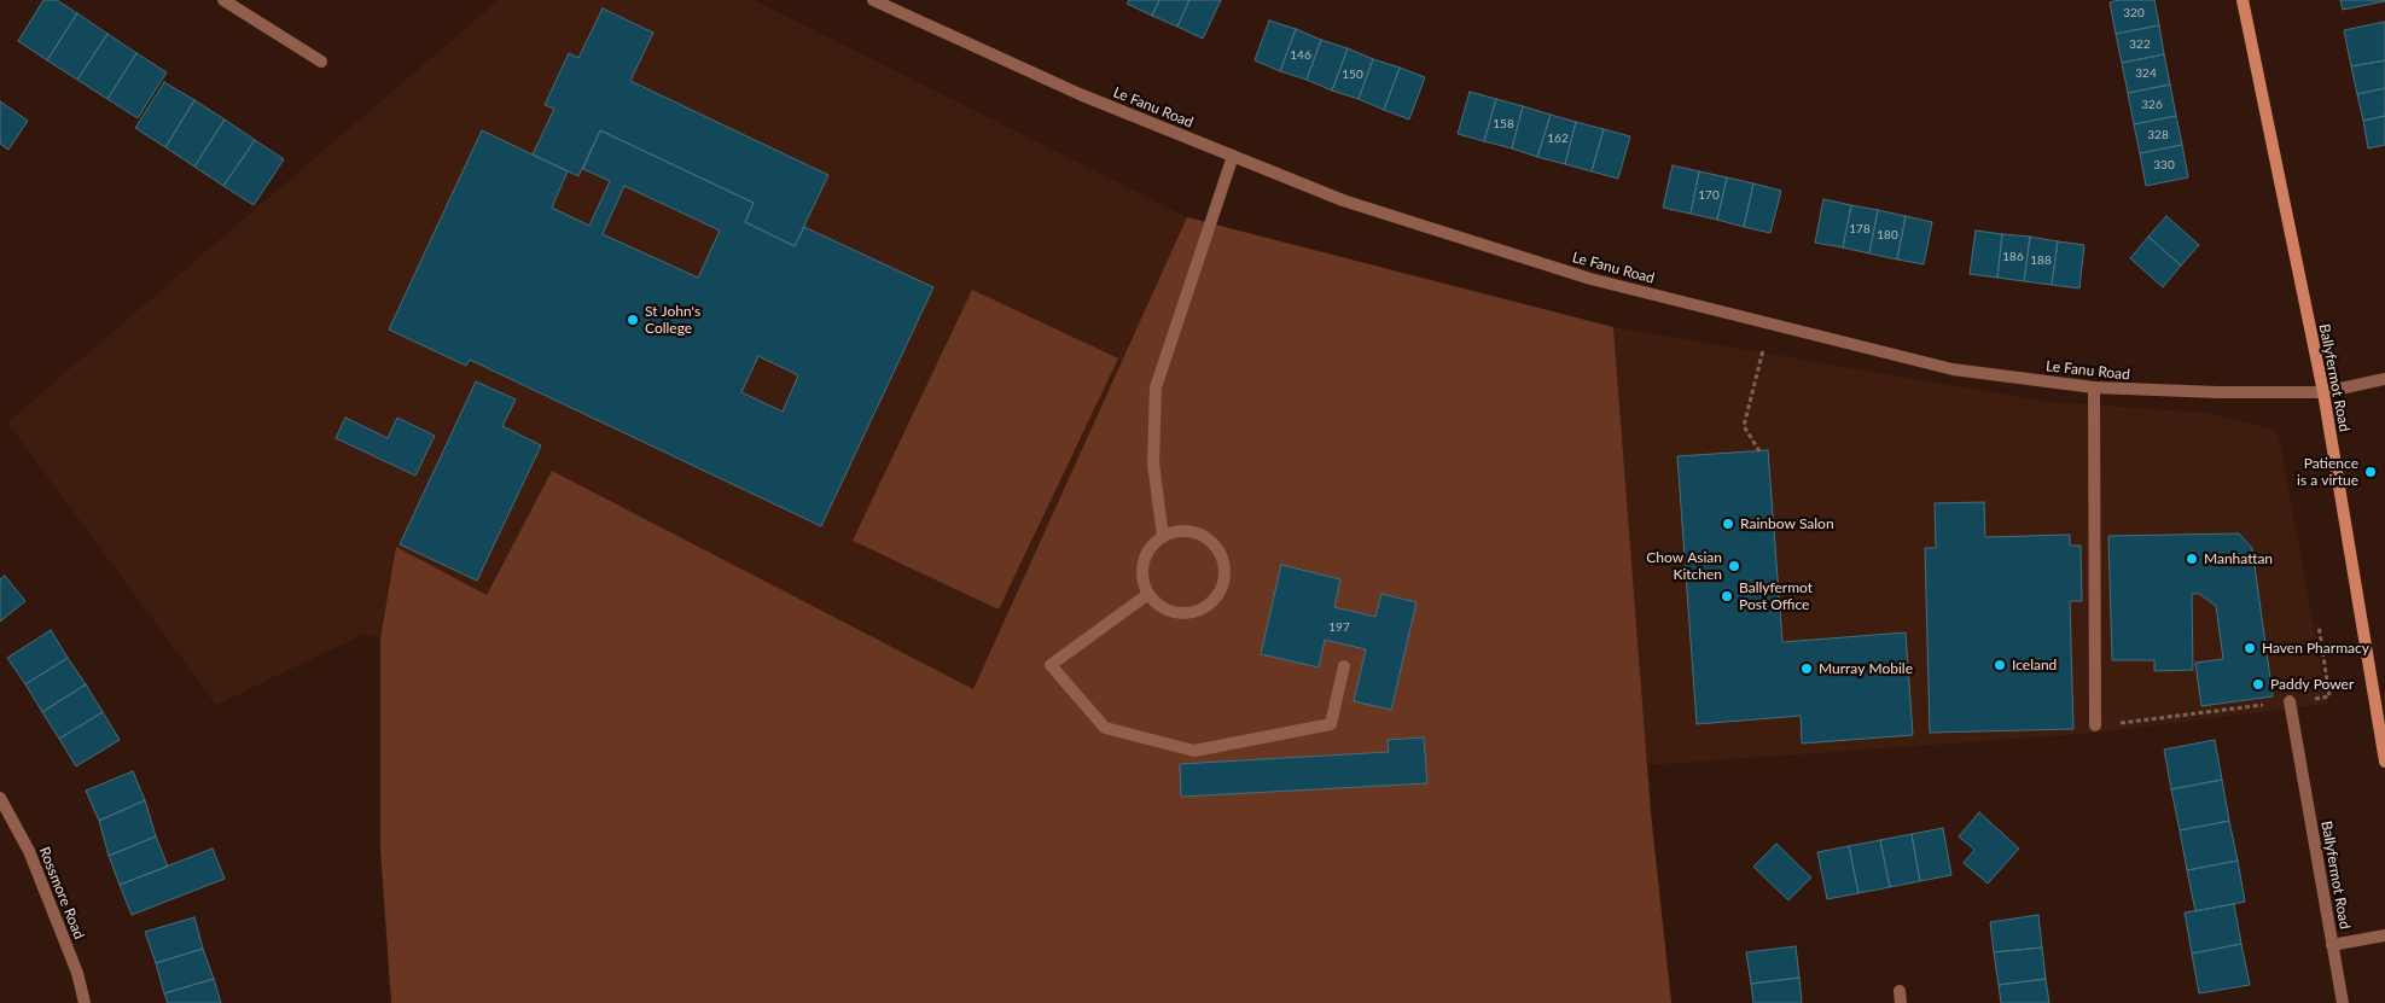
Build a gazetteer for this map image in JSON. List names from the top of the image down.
{
  "streets": {
    "main road": ["Ballyfermot Road"],
    "street": ["Le Fanu Road", "Rossmore Road"]
  },
  "crossings": [
    ["Le Fanu Road", "Ballyfermot Road"]
  ],
  "places": [
    "St John's College",
    "Patience is a virtue",
    "Rainbow Salon",
    "Manhattan",
    "Chow Asian Kitchen",
    "Ballyfermot Post Office",
    "Haven Pharmacy",
    "Iceland",
    "Murray Mobile",
    "Paddy Power"
  ],
  "house_numbers": [
    "320",
    "322",
    "146",
    "324",
    "150",
    "326",
    "158",
    "328",
    "162",
    "330",
    "170",
    "178",
    "180",
    "186",
    "188",
    "197"
  ]
}
